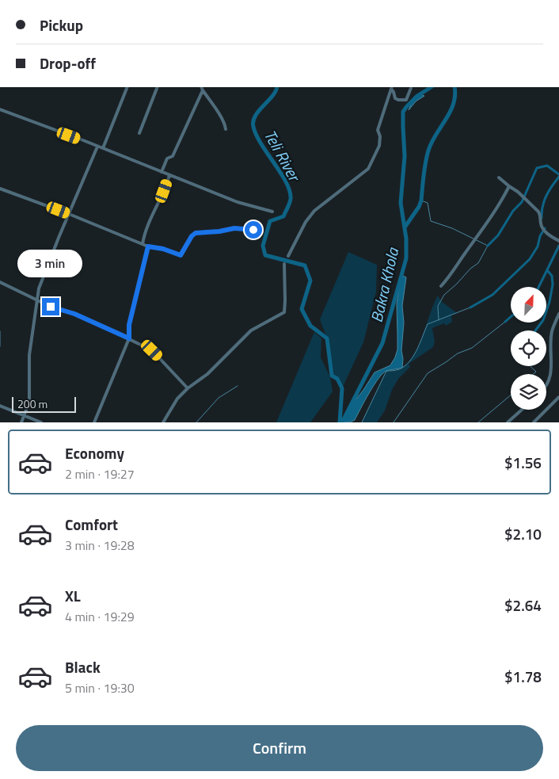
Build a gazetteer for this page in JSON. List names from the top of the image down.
{
  "water": ["Teli River", "Bakra Khola"],
  "scale_bar": "200 m",
  "north": "top right",
  "page": {
    "banner": ["Pickup", "Drop-off"],
    "bubble": "3 min",
    "scale": "200 m",
    "list": [
      {
        "name": "Economy",
        "note": "2 min · 19:27",
        "value": "$1.56"
      },
      {
        "name": "Comfort",
        "note": "3 min · 19:28",
        "value": "$2.10"
      },
      {
        "name": "XL",
        "note": "4 min · 19:29",
        "value": "$2.64"
      },
      {
        "name": "Black",
        "note": "5 min · 19:30",
        "value": "$1.78"
      }
    ],
    "buttons": "Confirm"
  }
}
